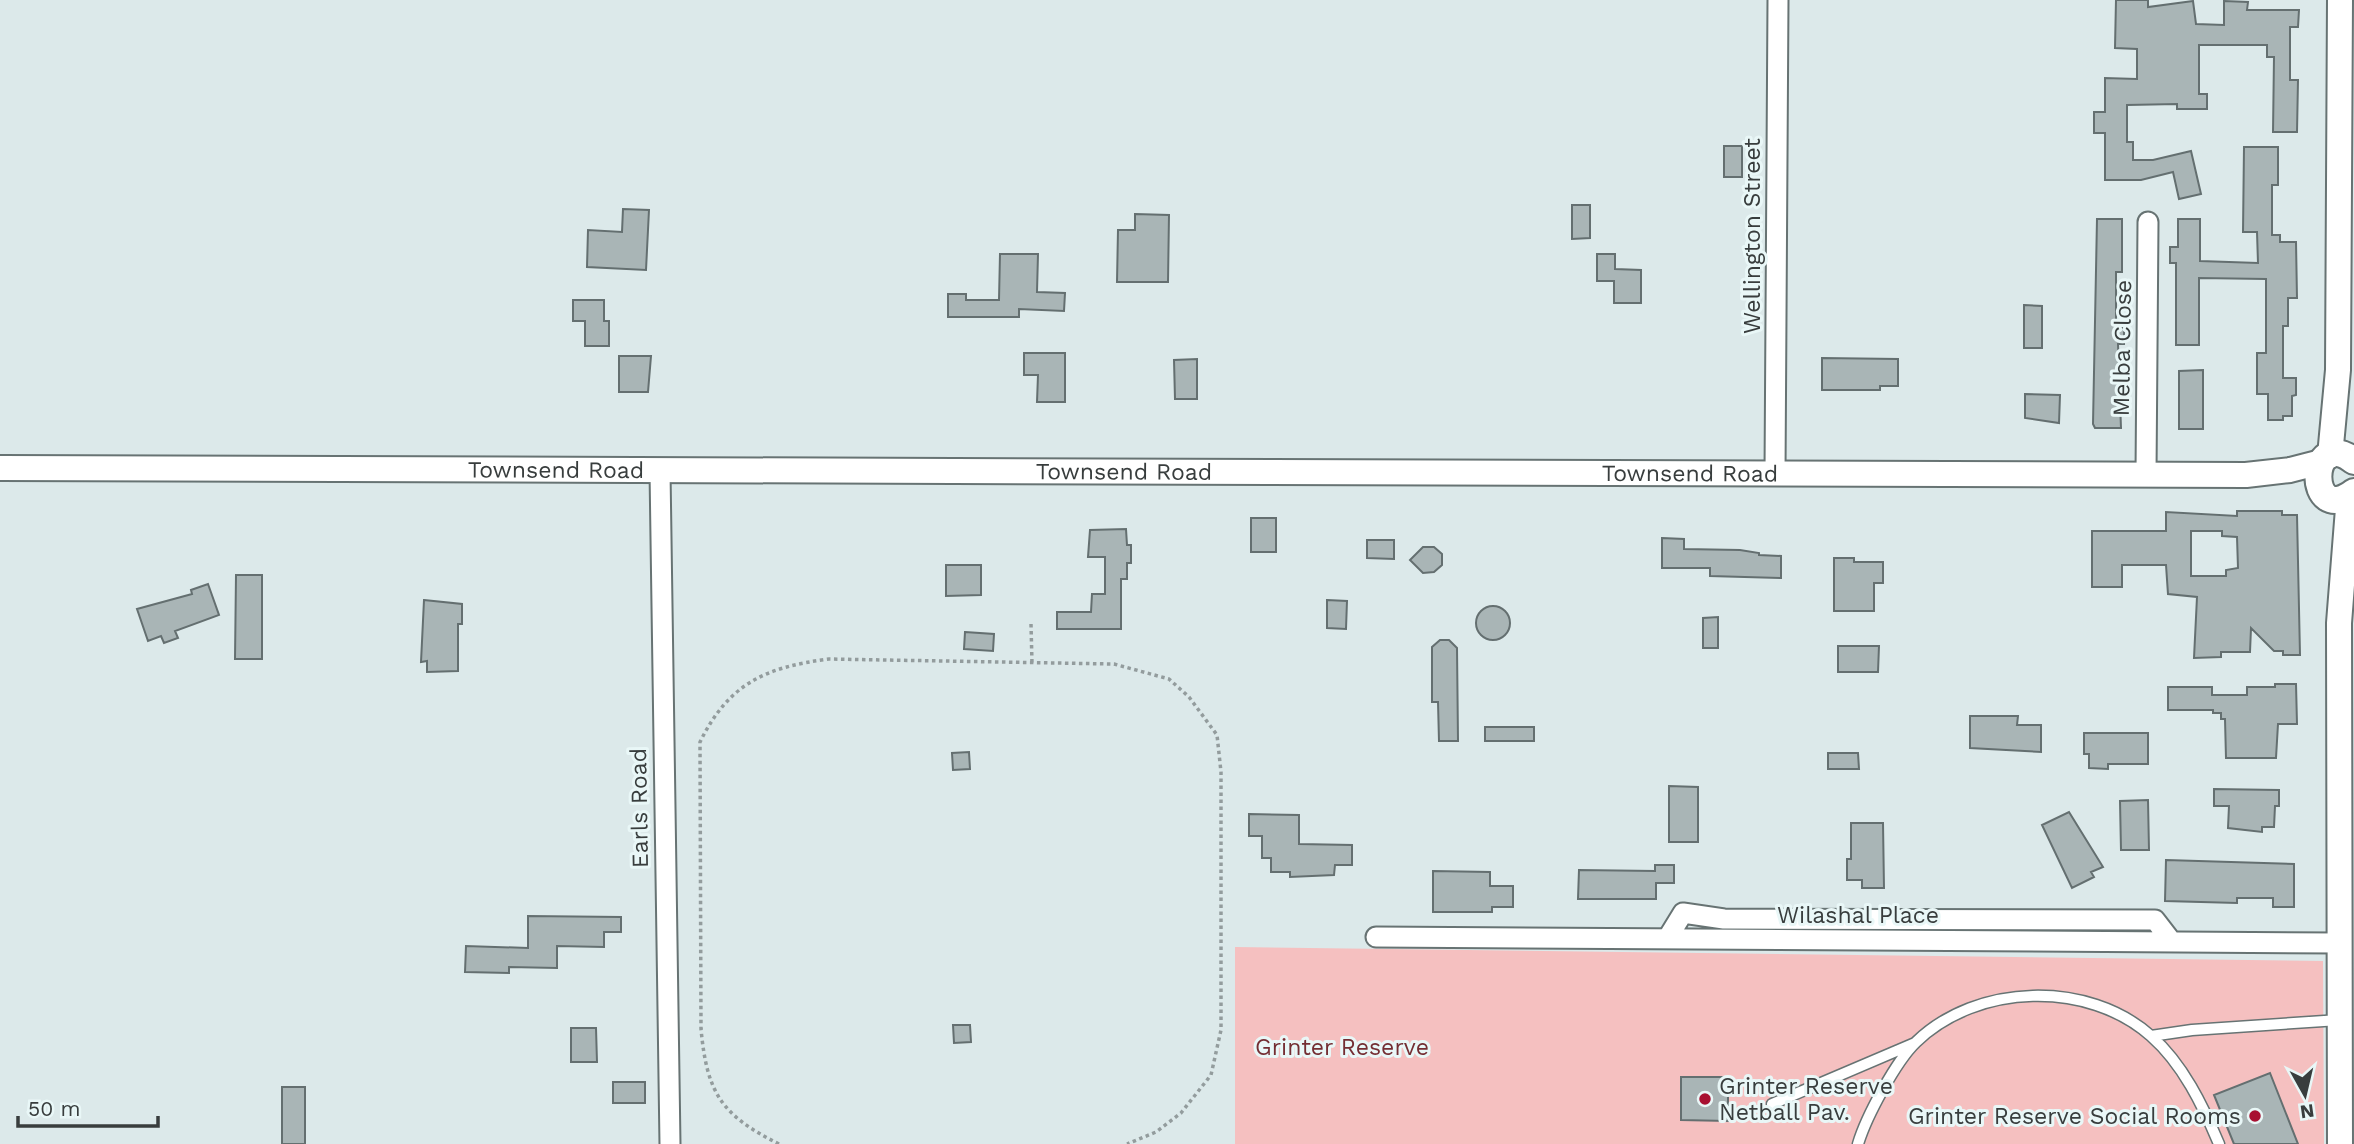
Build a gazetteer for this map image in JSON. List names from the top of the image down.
{
  "streets": {
    "street": [
      "Wellington Street",
      "Melba Close",
      "Townsend Road",
      "Earls Road",
      "Wilashal Place"
    ]
  },
  "crossings": [
    ["Wellington Street", "Townsend Road"],
    ["Melba Close", "Townsend Road"],
    ["Townsend Road", "Earls Road"]
  ],
  "parks": ["Grinter Reserve"],
  "places": ["Grinter Reserve Netball Pav.", "Grinter Reserve Social Rooms"],
  "scale_bar": "50 m",
  "north": "bottom"
}
